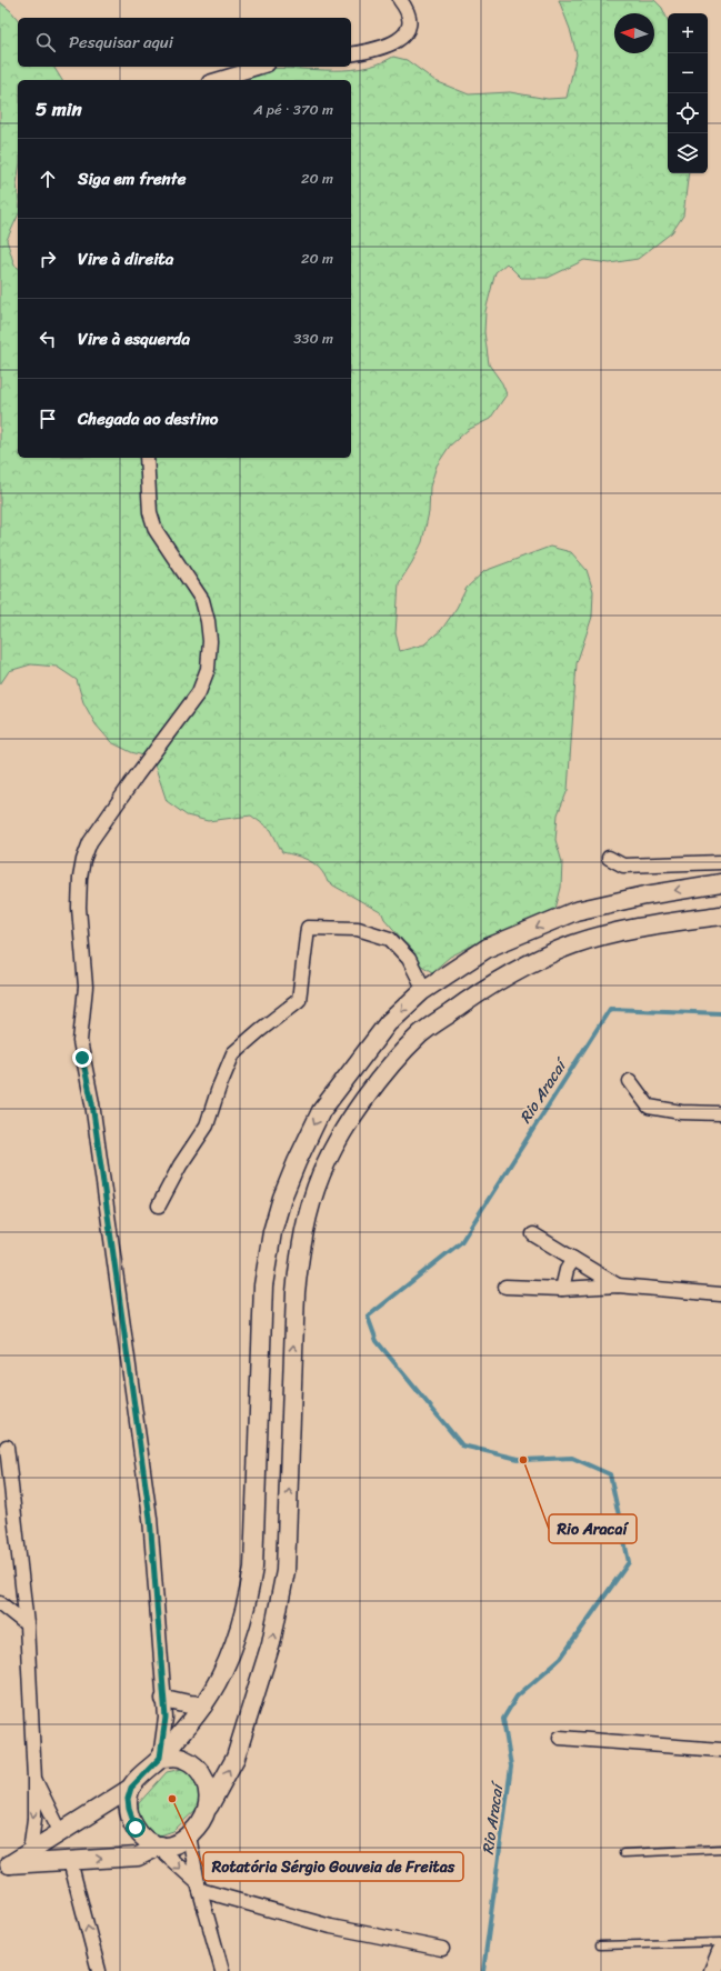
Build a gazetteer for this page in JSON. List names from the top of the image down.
{
  "water": ["Rio Aracaí"],
  "places": ["Rio Aracaí", "Rotatória Sérgio Gouveia de Freitas"],
  "north": "left",
  "page": {
    "map_buttons": ["+", "−"],
    "search": "Pesquisar aqui",
    "heading": ["5 min", "A pé · 370 m"],
    "list": [
      ["Siga em frente", "20 m"],
      ["Vire à direita", "20 m"],
      ["Vire à esquerda", "330 m"],
      "Chegada ao destino"
    ]
  }
}
